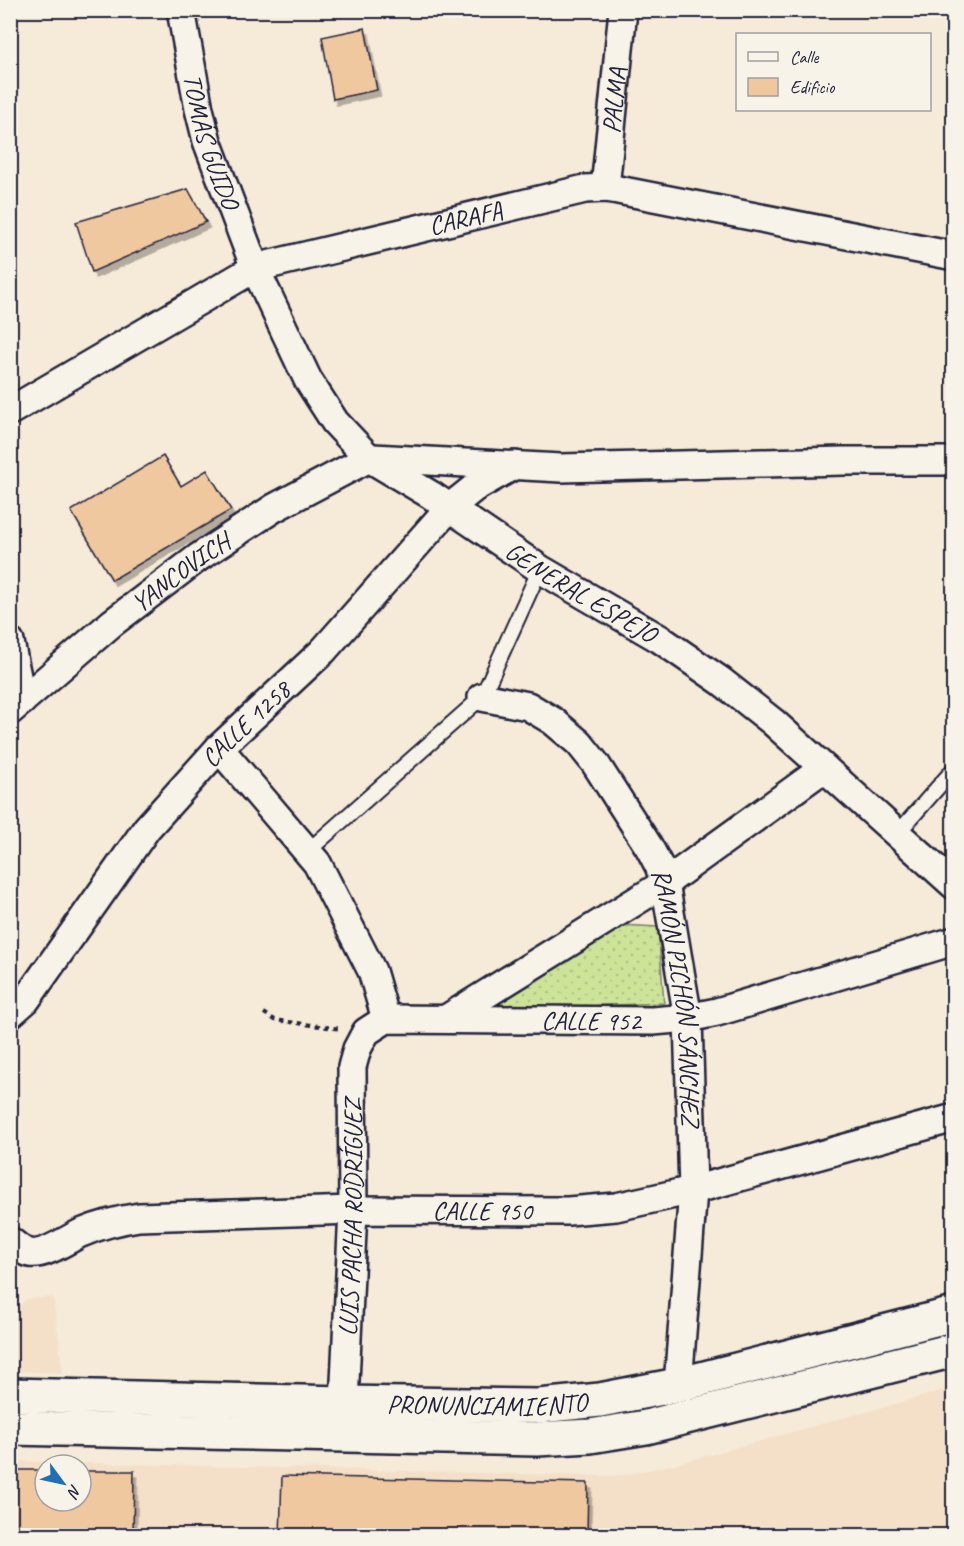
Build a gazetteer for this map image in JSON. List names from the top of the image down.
{
  "streets": {
    "main road": ["PRONUNCIAMIENTO"],
    "street": [
      "PALMA",
      "TOMÁS GUIDO",
      "CARAFA",
      "YANCOVICH",
      "GENERAL ESPEJO",
      "CALLE 1258",
      "RAMÓN PICHÓN SÁNCHEZ",
      "CALLE 952",
      "CALLE 950",
      "LUIS PACHA RODRÍGUEZ"
    ]
  },
  "crossings": [
    ["PALMA", "CARAFA"],
    ["TOMÁS GUIDO", "CARAFA"],
    ["TOMÁS GUIDO", "GENERAL ESPEJO"],
    ["CARAFA", "GENERAL ESPEJO"],
    ["YANCOVICH", "GENERAL ESPEJO"],
    ["GENERAL ESPEJO", "CALLE 1258"],
    ["RAMÓN PICHÓN SÁNCHEZ", "CALLE 952"],
    ["RAMÓN PICHÓN SÁNCHEZ", "CALLE 950"],
    ["RAMÓN PICHÓN SÁNCHEZ", "PRONUNCIAMIENTO"],
    ["CALLE 952", "LUIS PACHA RODRÍGUEZ"],
    ["CALLE 950", "LUIS PACHA RODRÍGUEZ"],
    ["LUIS PACHA RODRÍGUEZ", "PRONUNCIAMIENTO"]
  ],
  "legend": ["Calle", "Edificio"],
  "north": "bottom right"
}
